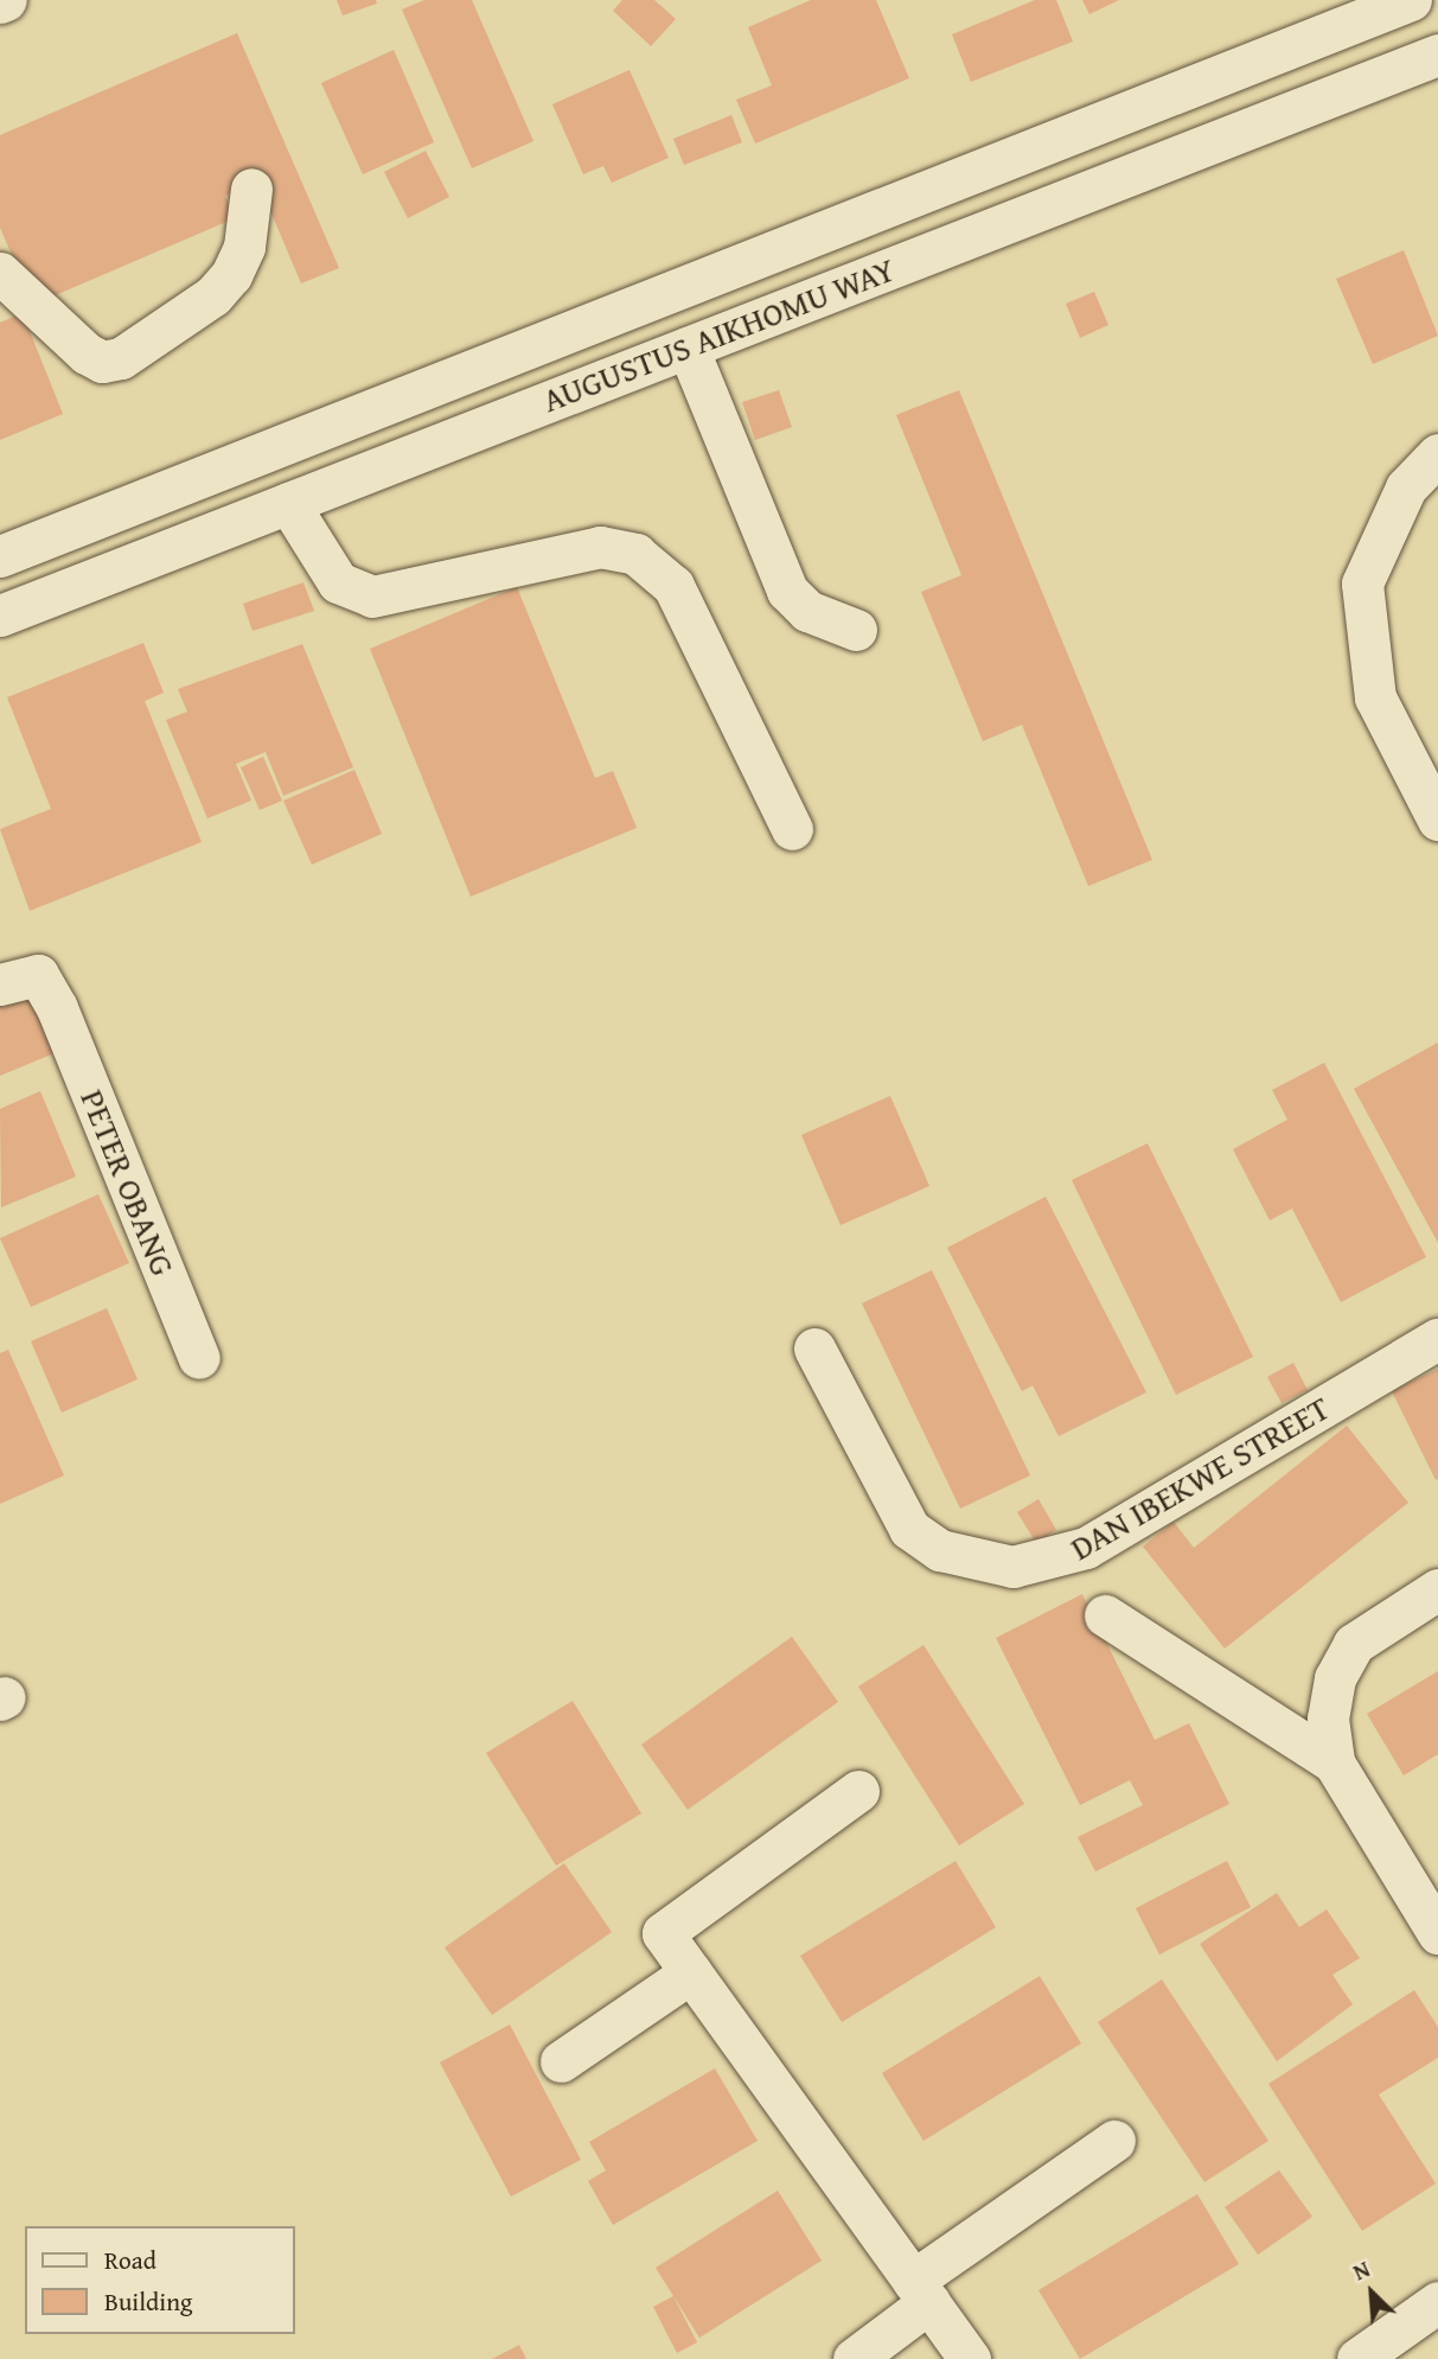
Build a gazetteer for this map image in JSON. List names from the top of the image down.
{
  "streets": {
    "street": ["AUGUSTUS AIKHOMU WAY", "PETER OBANG", "DAN IBEKWE STREET"]
  },
  "legend": ["Road", "Building"],
  "north": "top left"
}
